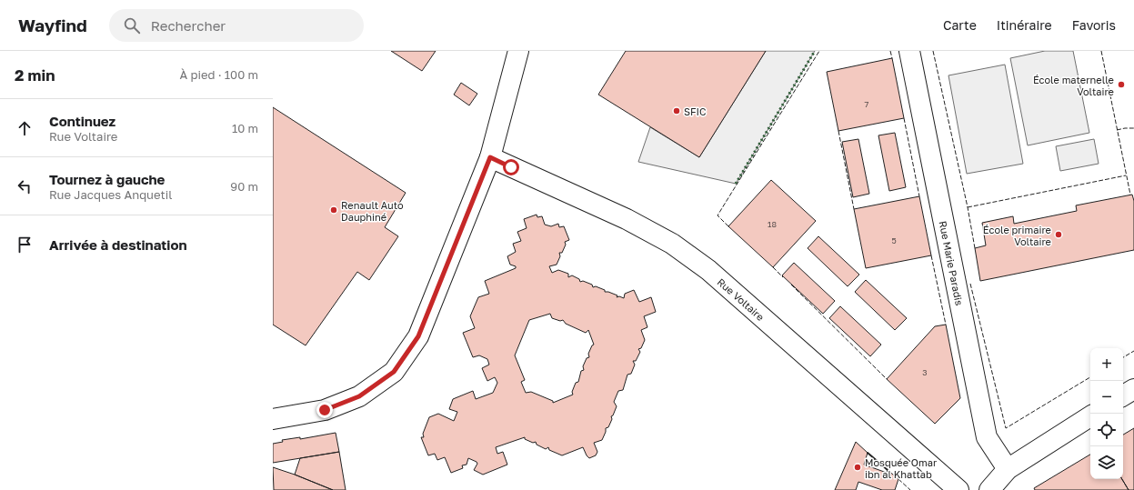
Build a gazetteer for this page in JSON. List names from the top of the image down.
{
  "streets": {
    "street": ["Rue Marie Paradis", "Rue Voltaire"]
  },
  "places": [
    "École maternelle Voltaire",
    "SFIC",
    "Renault Auto Dauphiné",
    "École primaire Voltaire",
    "Mosquée Omar ibn al Khattab"
  ],
  "house_numbers": [
    "7",
    "18",
    "5",
    "3"
  ],
  "page": {
    "header": "Wayfind",
    "search": "Rechercher",
    "nav": ["Carte", "Itinéraire", "Favoris"],
    "heading": ["2 min", "À pied · 100 m"],
    "list": [
      ["Continuez", "Rue Voltaire", "10 m"],
      ["Tournez à gauche", "Rue Jacques Anquetil", "90 m"],
      "Arrivée à destination"
    ],
    "map_buttons": ["+", "−"]
  }
}
